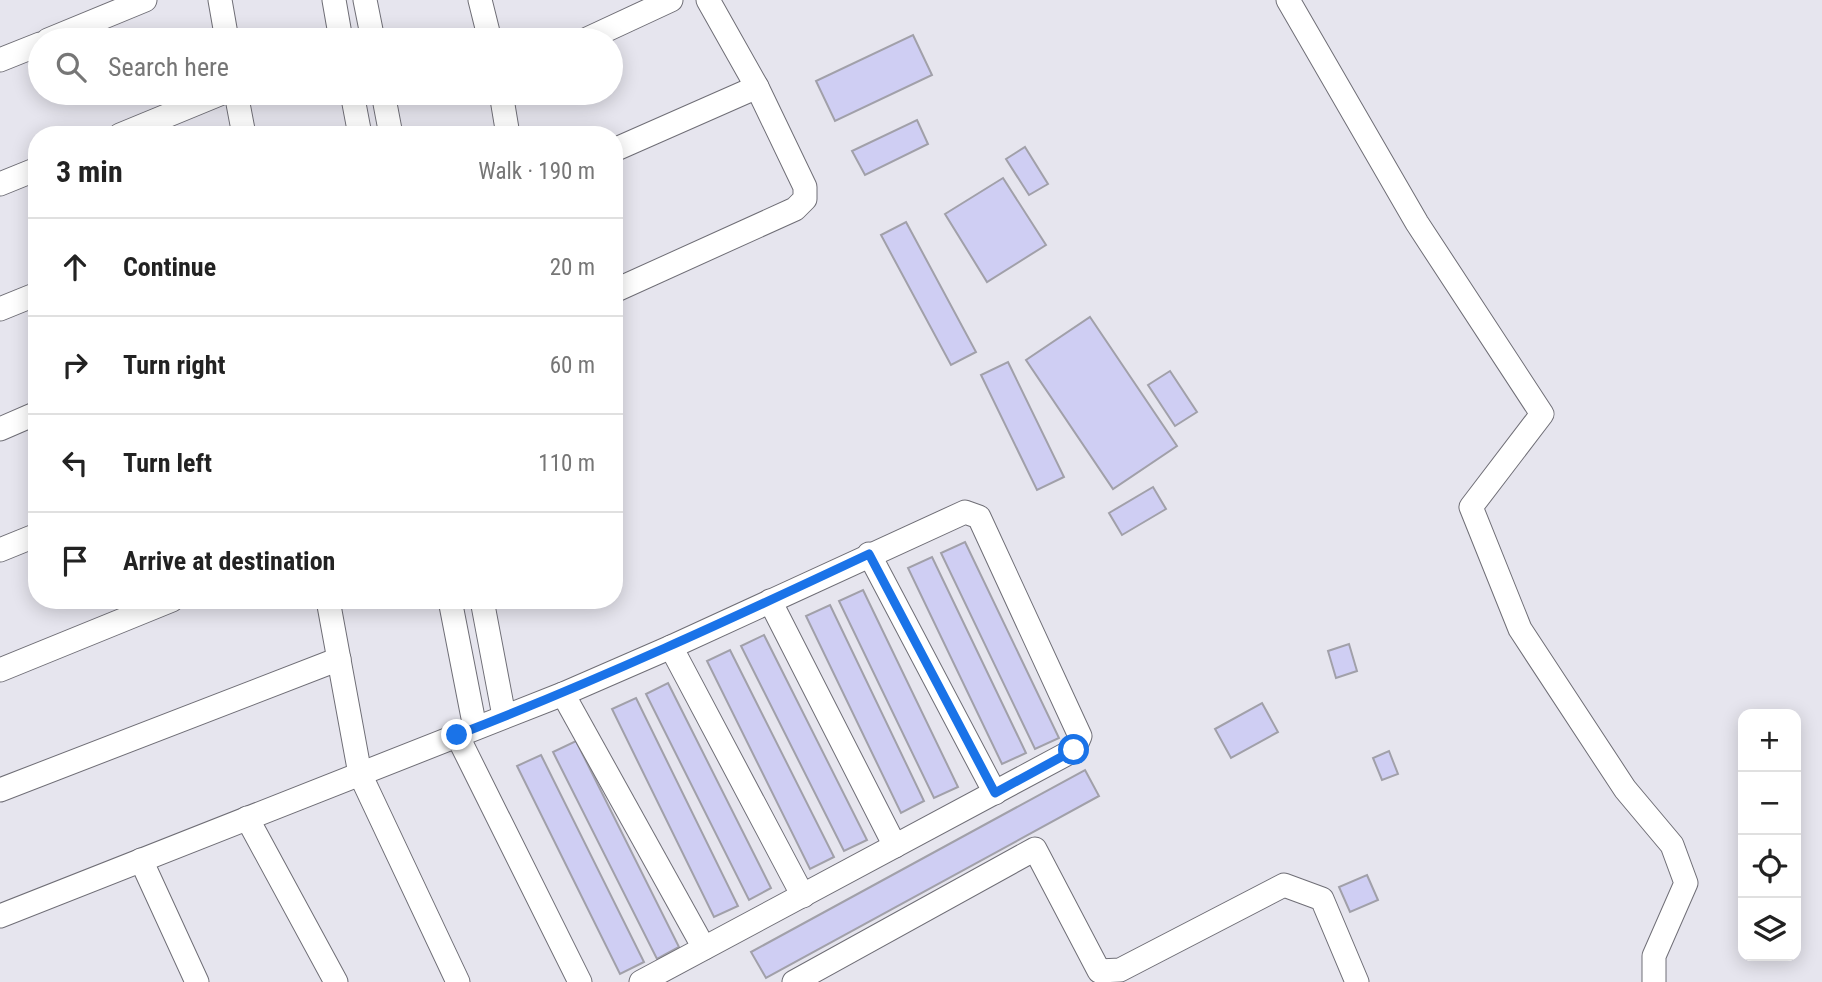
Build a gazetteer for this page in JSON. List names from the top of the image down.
{
  "page": {
    "search": "Search here",
    "heading": ["3 min", "Walk · 190 m"],
    "list": [
      ["Continue", "20 m"],
      ["Turn right", "60 m"],
      ["Turn left", "110 m"],
      "Arrive at destination"
    ],
    "map_buttons": ["+", "−"]
  }
}
